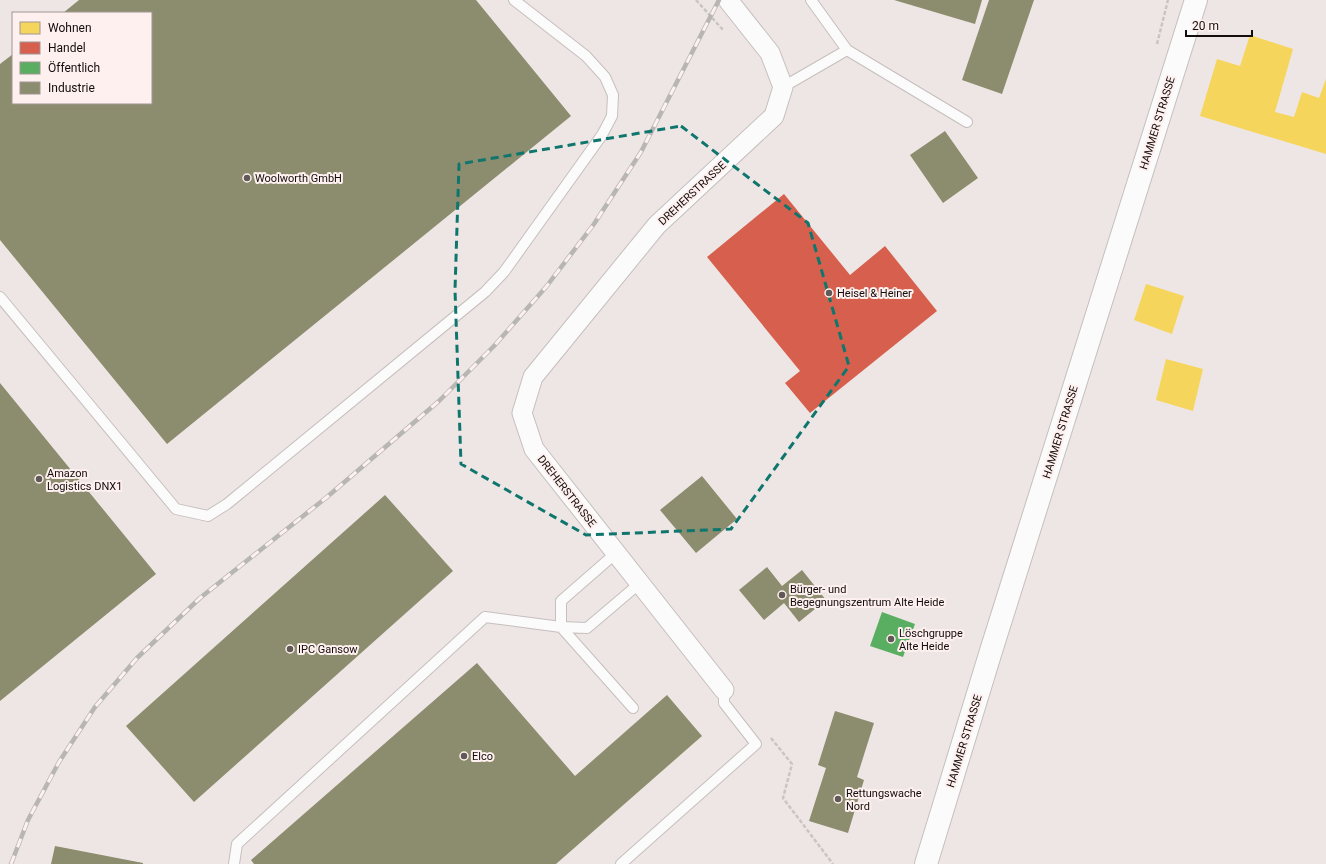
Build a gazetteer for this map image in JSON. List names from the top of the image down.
{
  "streets": {
    "main road": ["HAMMER STRASSE"],
    "street": ["DREHERSTRASSE"]
  },
  "places": [
    "Woolworth GmbH",
    "Heisel & Heiner",
    "Amazon Logistics DNX1",
    "Bürger- und Begegnungszentrum Alte Heide",
    "Löschgruppe Alte Heide",
    "IPC Gansow",
    "Elco",
    "Rettungswache Nord"
  ],
  "legend": [
    "Wohnen",
    "Handel",
    "Öffentlich",
    "Industrie"
  ],
  "scale_bar": "20 m"
}
